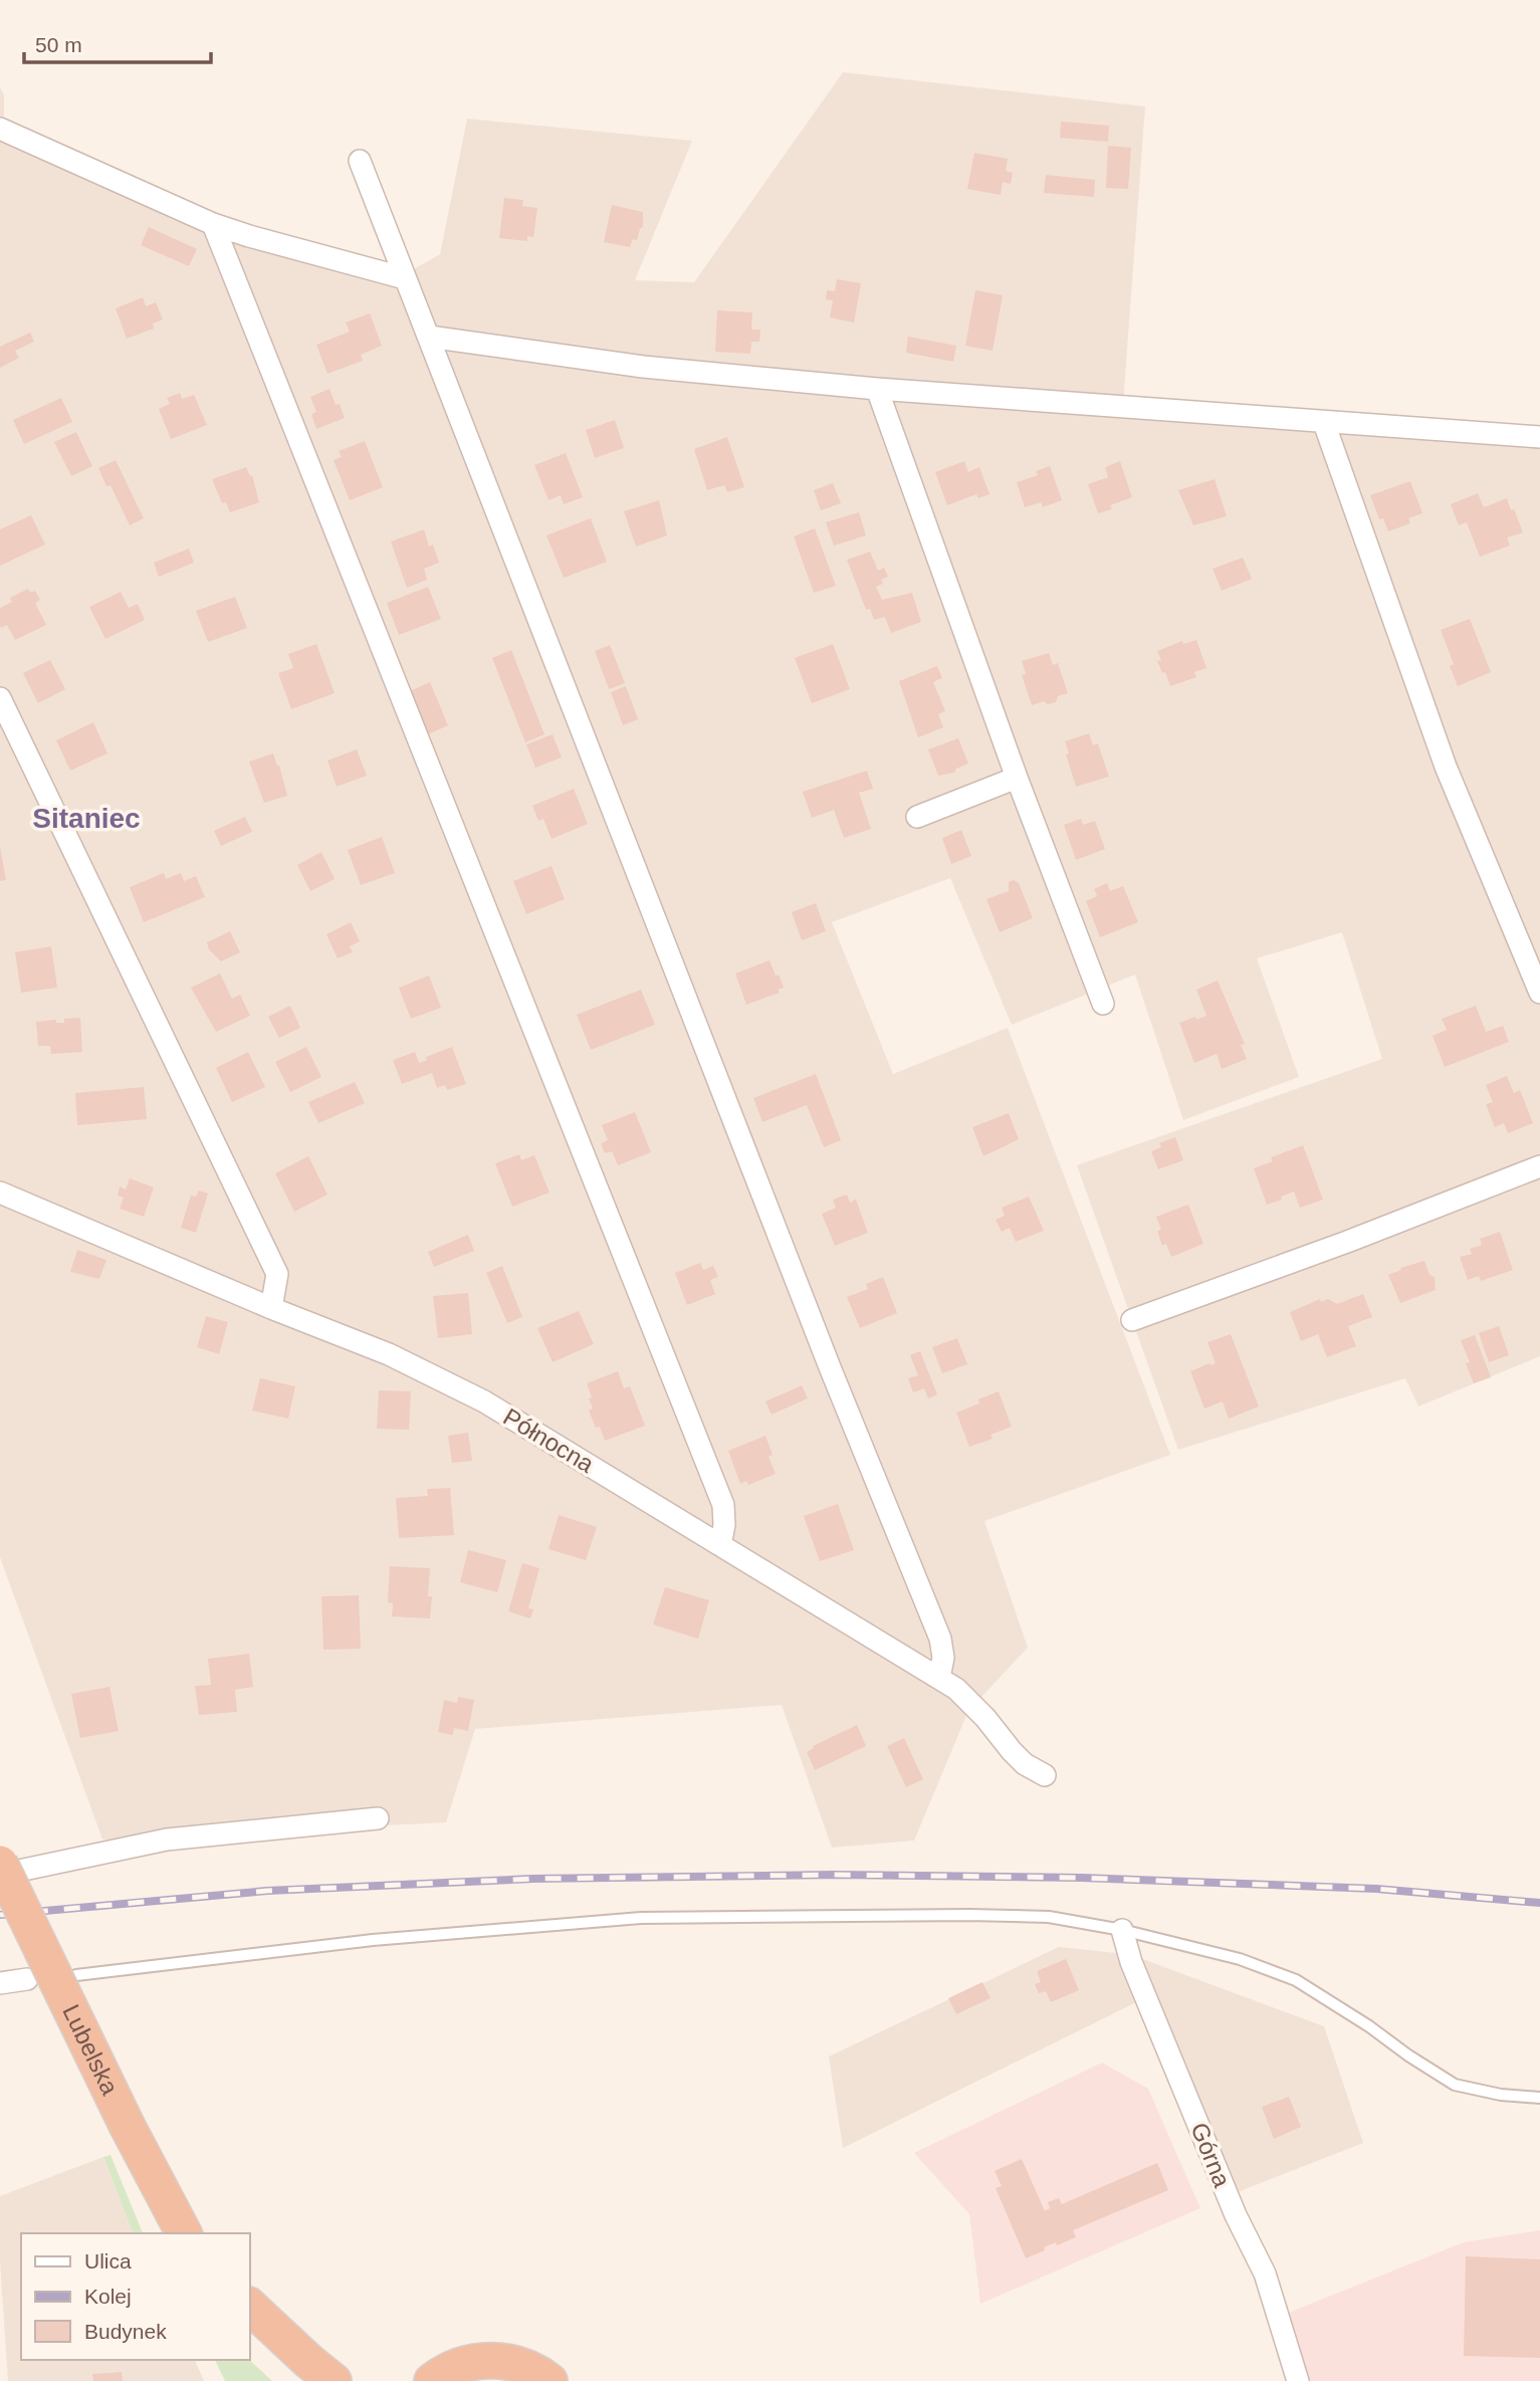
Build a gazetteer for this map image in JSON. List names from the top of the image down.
{
  "streets": {
    "highway": ["Lubelska"],
    "street": ["Północna", "Górna"]
  },
  "districts": ["Sitaniec"],
  "legend": ["Ulica", "Kolej", "Budynek"],
  "scale_bar": "50 m"
}
